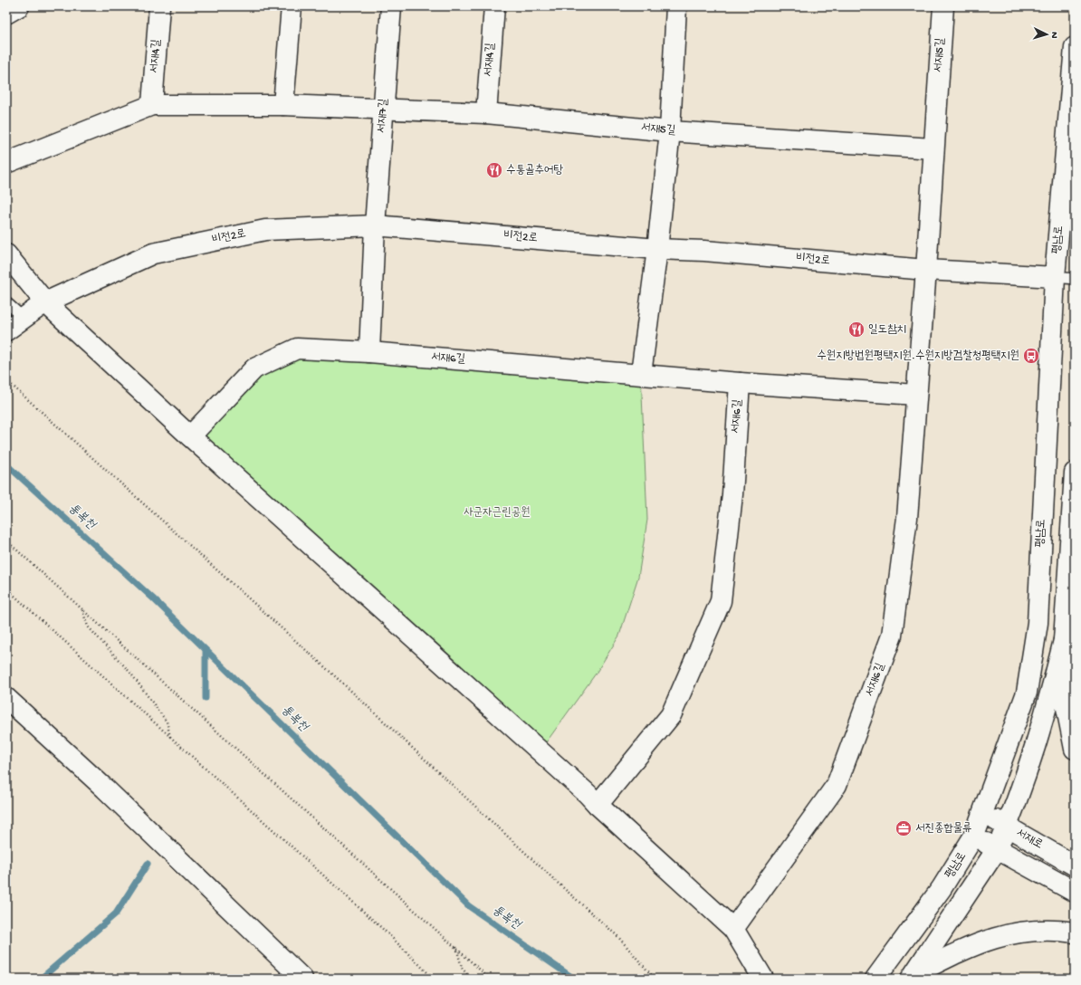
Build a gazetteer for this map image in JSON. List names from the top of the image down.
{
  "streets": {
    "street": [
      "서재5길",
      "서재4길",
      "서재7길",
      "비전2로",
      "평남로",
      "서재6길",
      "서재로"
    ]
  },
  "crossings": [
    ["서재5길", "서재4길"],
    ["서재5길", "서재7길"],
    ["서재5길", "비전2로"],
    ["서재5길", "서재6길"],
    ["서재7길", "비전2로"],
    ["서재7길", "서재6길"],
    ["비전2로", "평남로"],
    ["비전2로", "서재6길"],
    ["평남로", "서재로"]
  ],
  "water": ["통복천"],
  "parks": ["사군자근린공원"],
  "places": {
    "restaurant": ["수통골추어탕", "일도참치"],
    "bus stop": ["수원지방법원평택지원.수원지방검찰청평택지원"],
    "office": ["서진종합물류"]
  },
  "north": "right"
}
